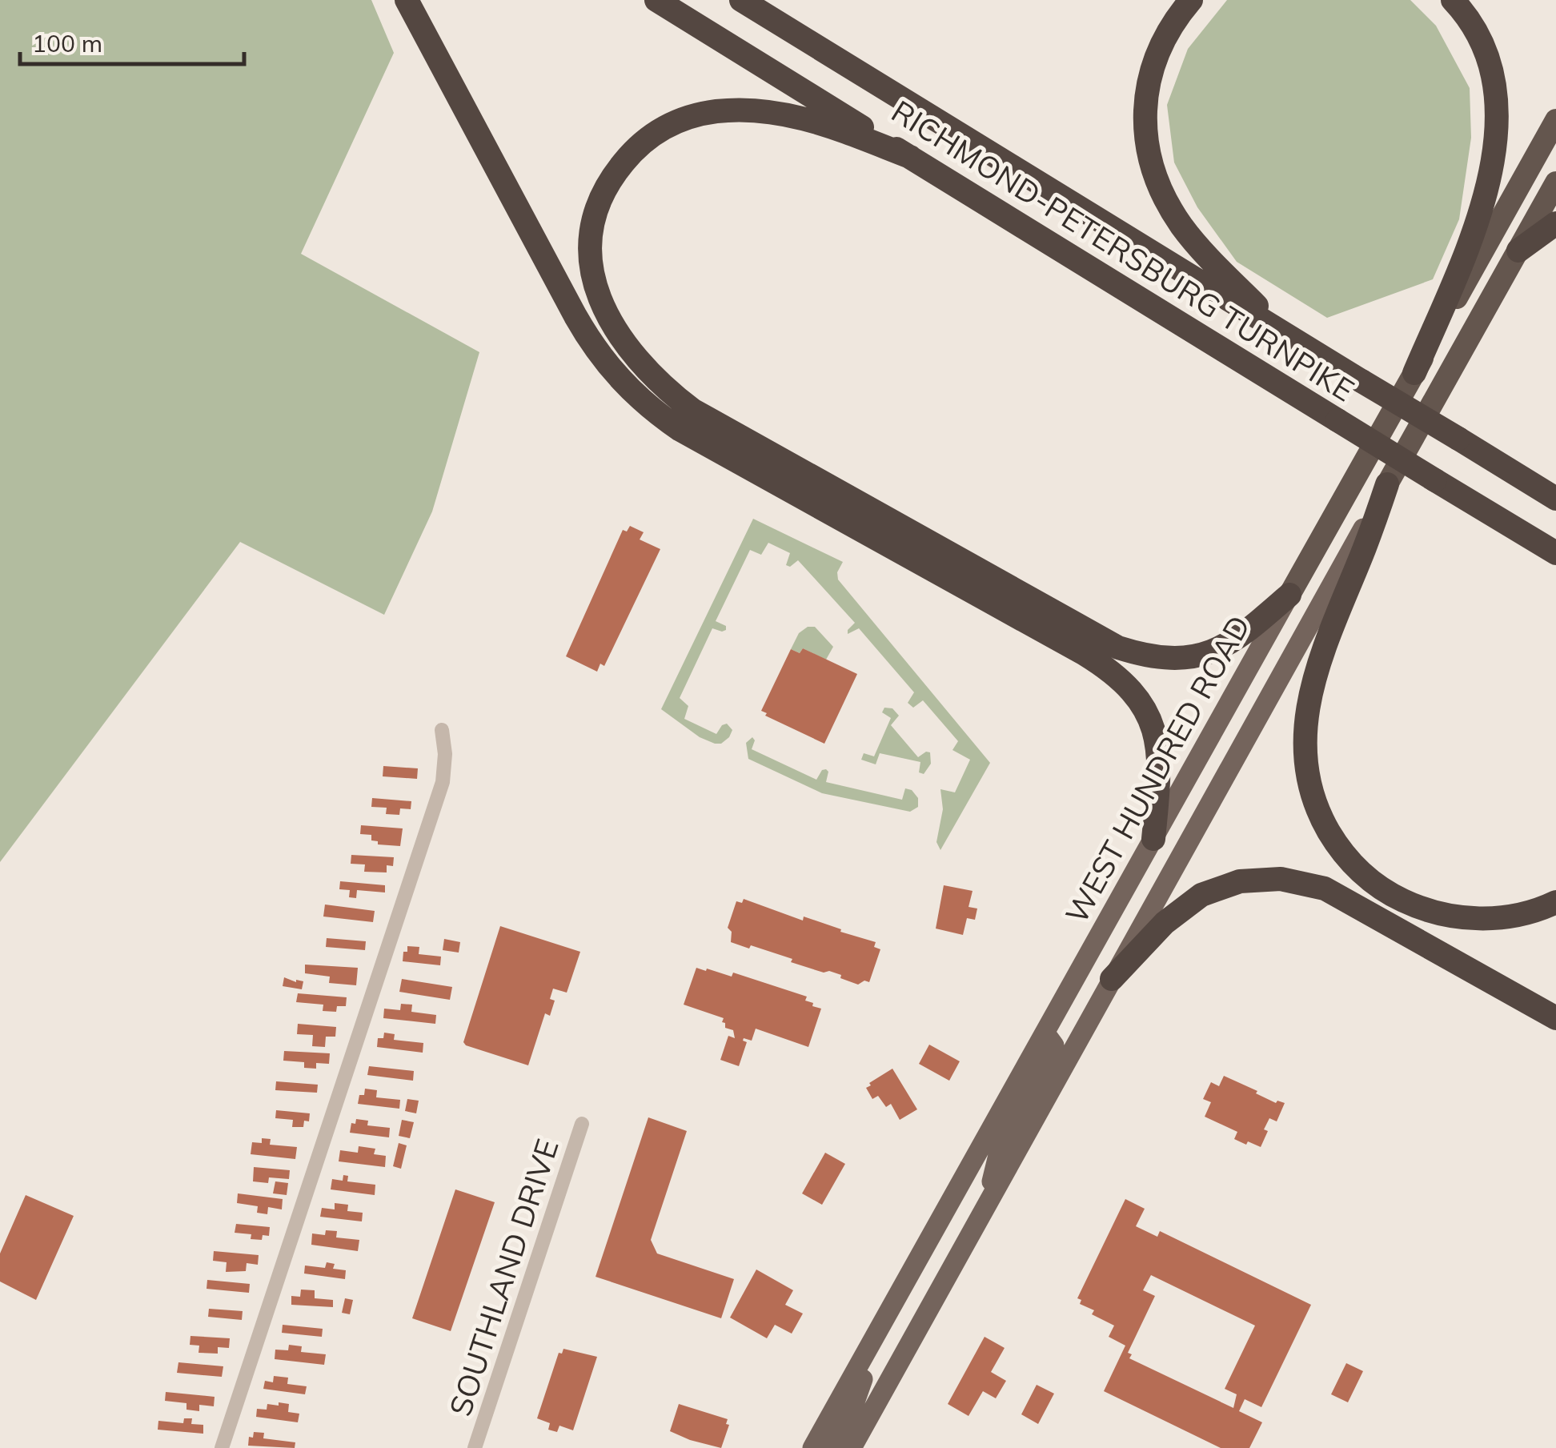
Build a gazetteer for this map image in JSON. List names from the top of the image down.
{
  "streets": {
    "highway": ["RICHMOND-PETERSBURG TURNPIKE", "WEST HUNDRED ROAD"],
    "street": ["SOUTHLAND DRIVE"]
  },
  "scale_bar": "100 m"
}
